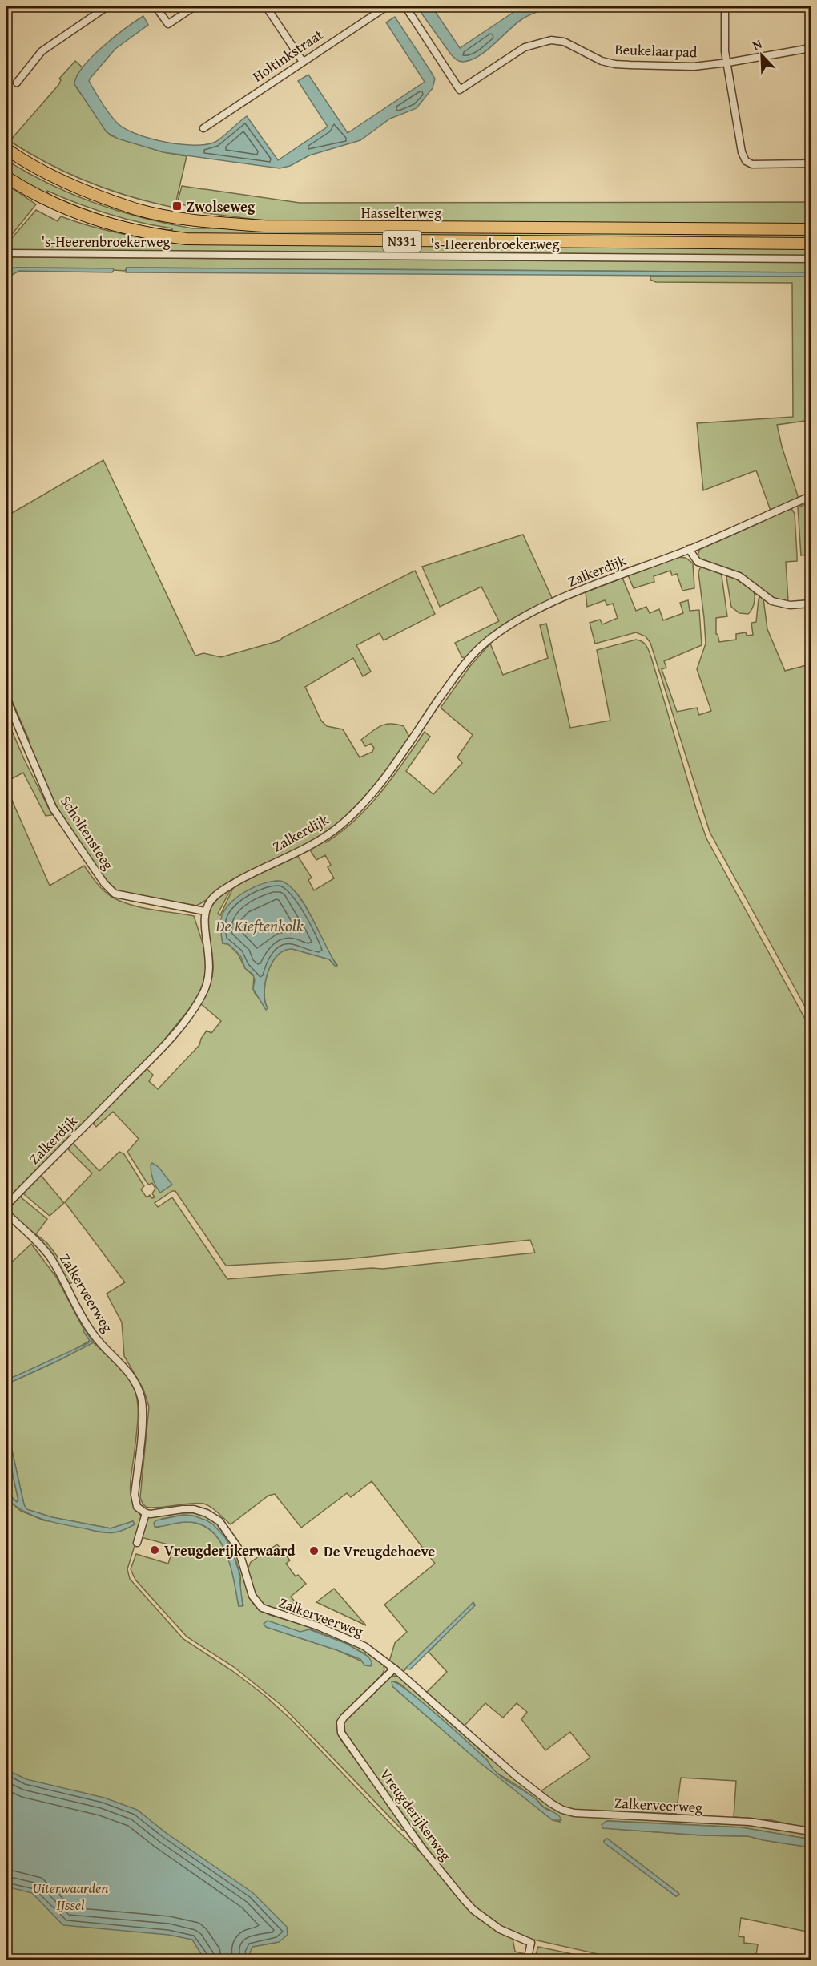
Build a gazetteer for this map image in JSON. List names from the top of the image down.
{
  "streets": {
    "main road": ["Hasselterweg", "N331"],
    "street": [
      "Beukelaarpad",
      "Holtinkstraat",
      "'s-Heerenbroekerweg",
      "Zalkerdijk",
      "Scholtensteeg",
      "Zalkerveerweg",
      "Vreugderijkerweg"
    ]
  },
  "crossings": [
    ["Zalkerdijk", "Scholtensteeg"],
    ["Zalkerveerweg", "Vreugderijkerweg"]
  ],
  "water": ["De Kieftenkolk"],
  "parks": ["Uiterwaarden IJssel"],
  "places": {
    "transit": ["Zwolseweg"],
    "other": ["Vreugderijkerwaard", "De Vreugdehoeve"]
  },
  "north": "top left"
}
